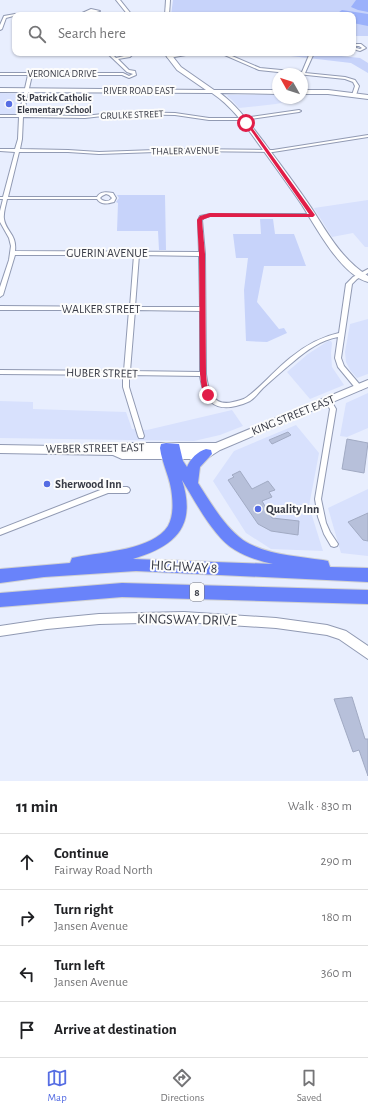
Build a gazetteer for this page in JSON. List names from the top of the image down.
{
  "streets": {
    "highway": ["HIGHWAY 8", "8"],
    "main road": [
      "RIVER ROAD EAST",
      "KING STREET EAST",
      "WEBER STREET EAST",
      "KINGSWAY DRIVE"
    ],
    "street": [
      "VERONICA DRIVE",
      "GRULKE STREET",
      "THALER AVENUE",
      "GUERIN AVENUE",
      "WALKER STREET",
      "HUBER STREET"
    ]
  },
  "crossings": [
    ["KING STREET EAST", "WEBER STREET EAST"]
  ],
  "places": ["St. Patrick Catholic Elementary School", "Sherwood Inn", "Quality Inn"],
  "north": "top left",
  "page": {
    "search": "Search here",
    "heading": ["11 min", "Walk · 830 m"],
    "list": [
      ["Continue", "Fairway Road North", "290 m"],
      ["Turn right", "Jansen Avenue", "180 m"],
      ["Turn left", "Jansen Avenue", "360 m"],
      "Arrive at destination"
    ],
    "nav": ["Map", "Directions", "Saved"]
  }
}
